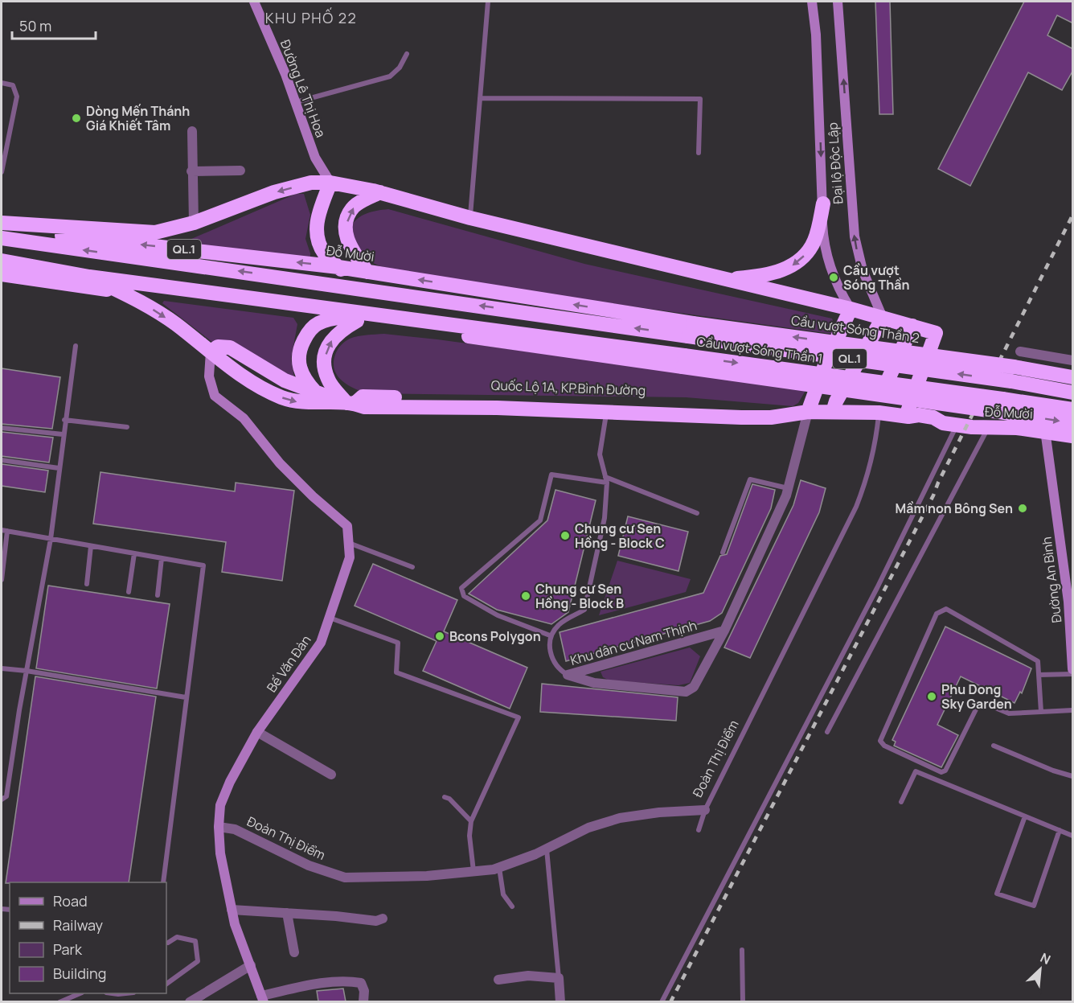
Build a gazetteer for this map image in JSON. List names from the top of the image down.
{
  "streets": {
    "highway": [
      "QL.1",
      "Đỗ Mười",
      "Cầu vượt Sóng Thần 1",
      "Quốc Lộ 1A, KP.Bình Đường"
    ],
    "street": [
      "Đường Lê Thị Hoa",
      "Đại lộ Độc Lập",
      "Đường An Bình",
      "Khu dân cư Nam Thịnh",
      "Bế Văn Đàn",
      "Đoàn Thị Điểm"
    ]
  },
  "crossings": [
    ["QL.1", "Đỗ Mười"],
    ["QL.1", "Cầu vượt Sóng Thần 1"],
    ["Đỗ Mười", "Cầu vượt Sóng Thần 1"],
    ["Đỗ Mười", "Quốc Lộ 1A, KP.Bình Đường"],
    ["Đỗ Mười", "Đường An Bình"],
    ["Đỗ Mười", "Khu dân cư Nam Thịnh"],
    ["Đỗ Mười", "Đoàn Thị Điểm"],
    ["Bế Văn Đàn", "Đoàn Thị Điểm"]
  ],
  "districts": ["KHU PHỐ 22"],
  "places": [
    "Dòng Mến Thánh Giá Khiết Tâm",
    "Cầu vượt Sóng Thần",
    "Mầm non Bông Sen",
    "Chung cư Sen Hồng - Block C",
    "Chung cư Sen Hồng - Block B",
    "Bcons Polygon",
    "Phu Dong Sky Garden"
  ],
  "legend": [
    "Road",
    "Railway",
    "Park",
    "Building"
  ],
  "scale_bar": "50 m",
  "north": "top right"
}
